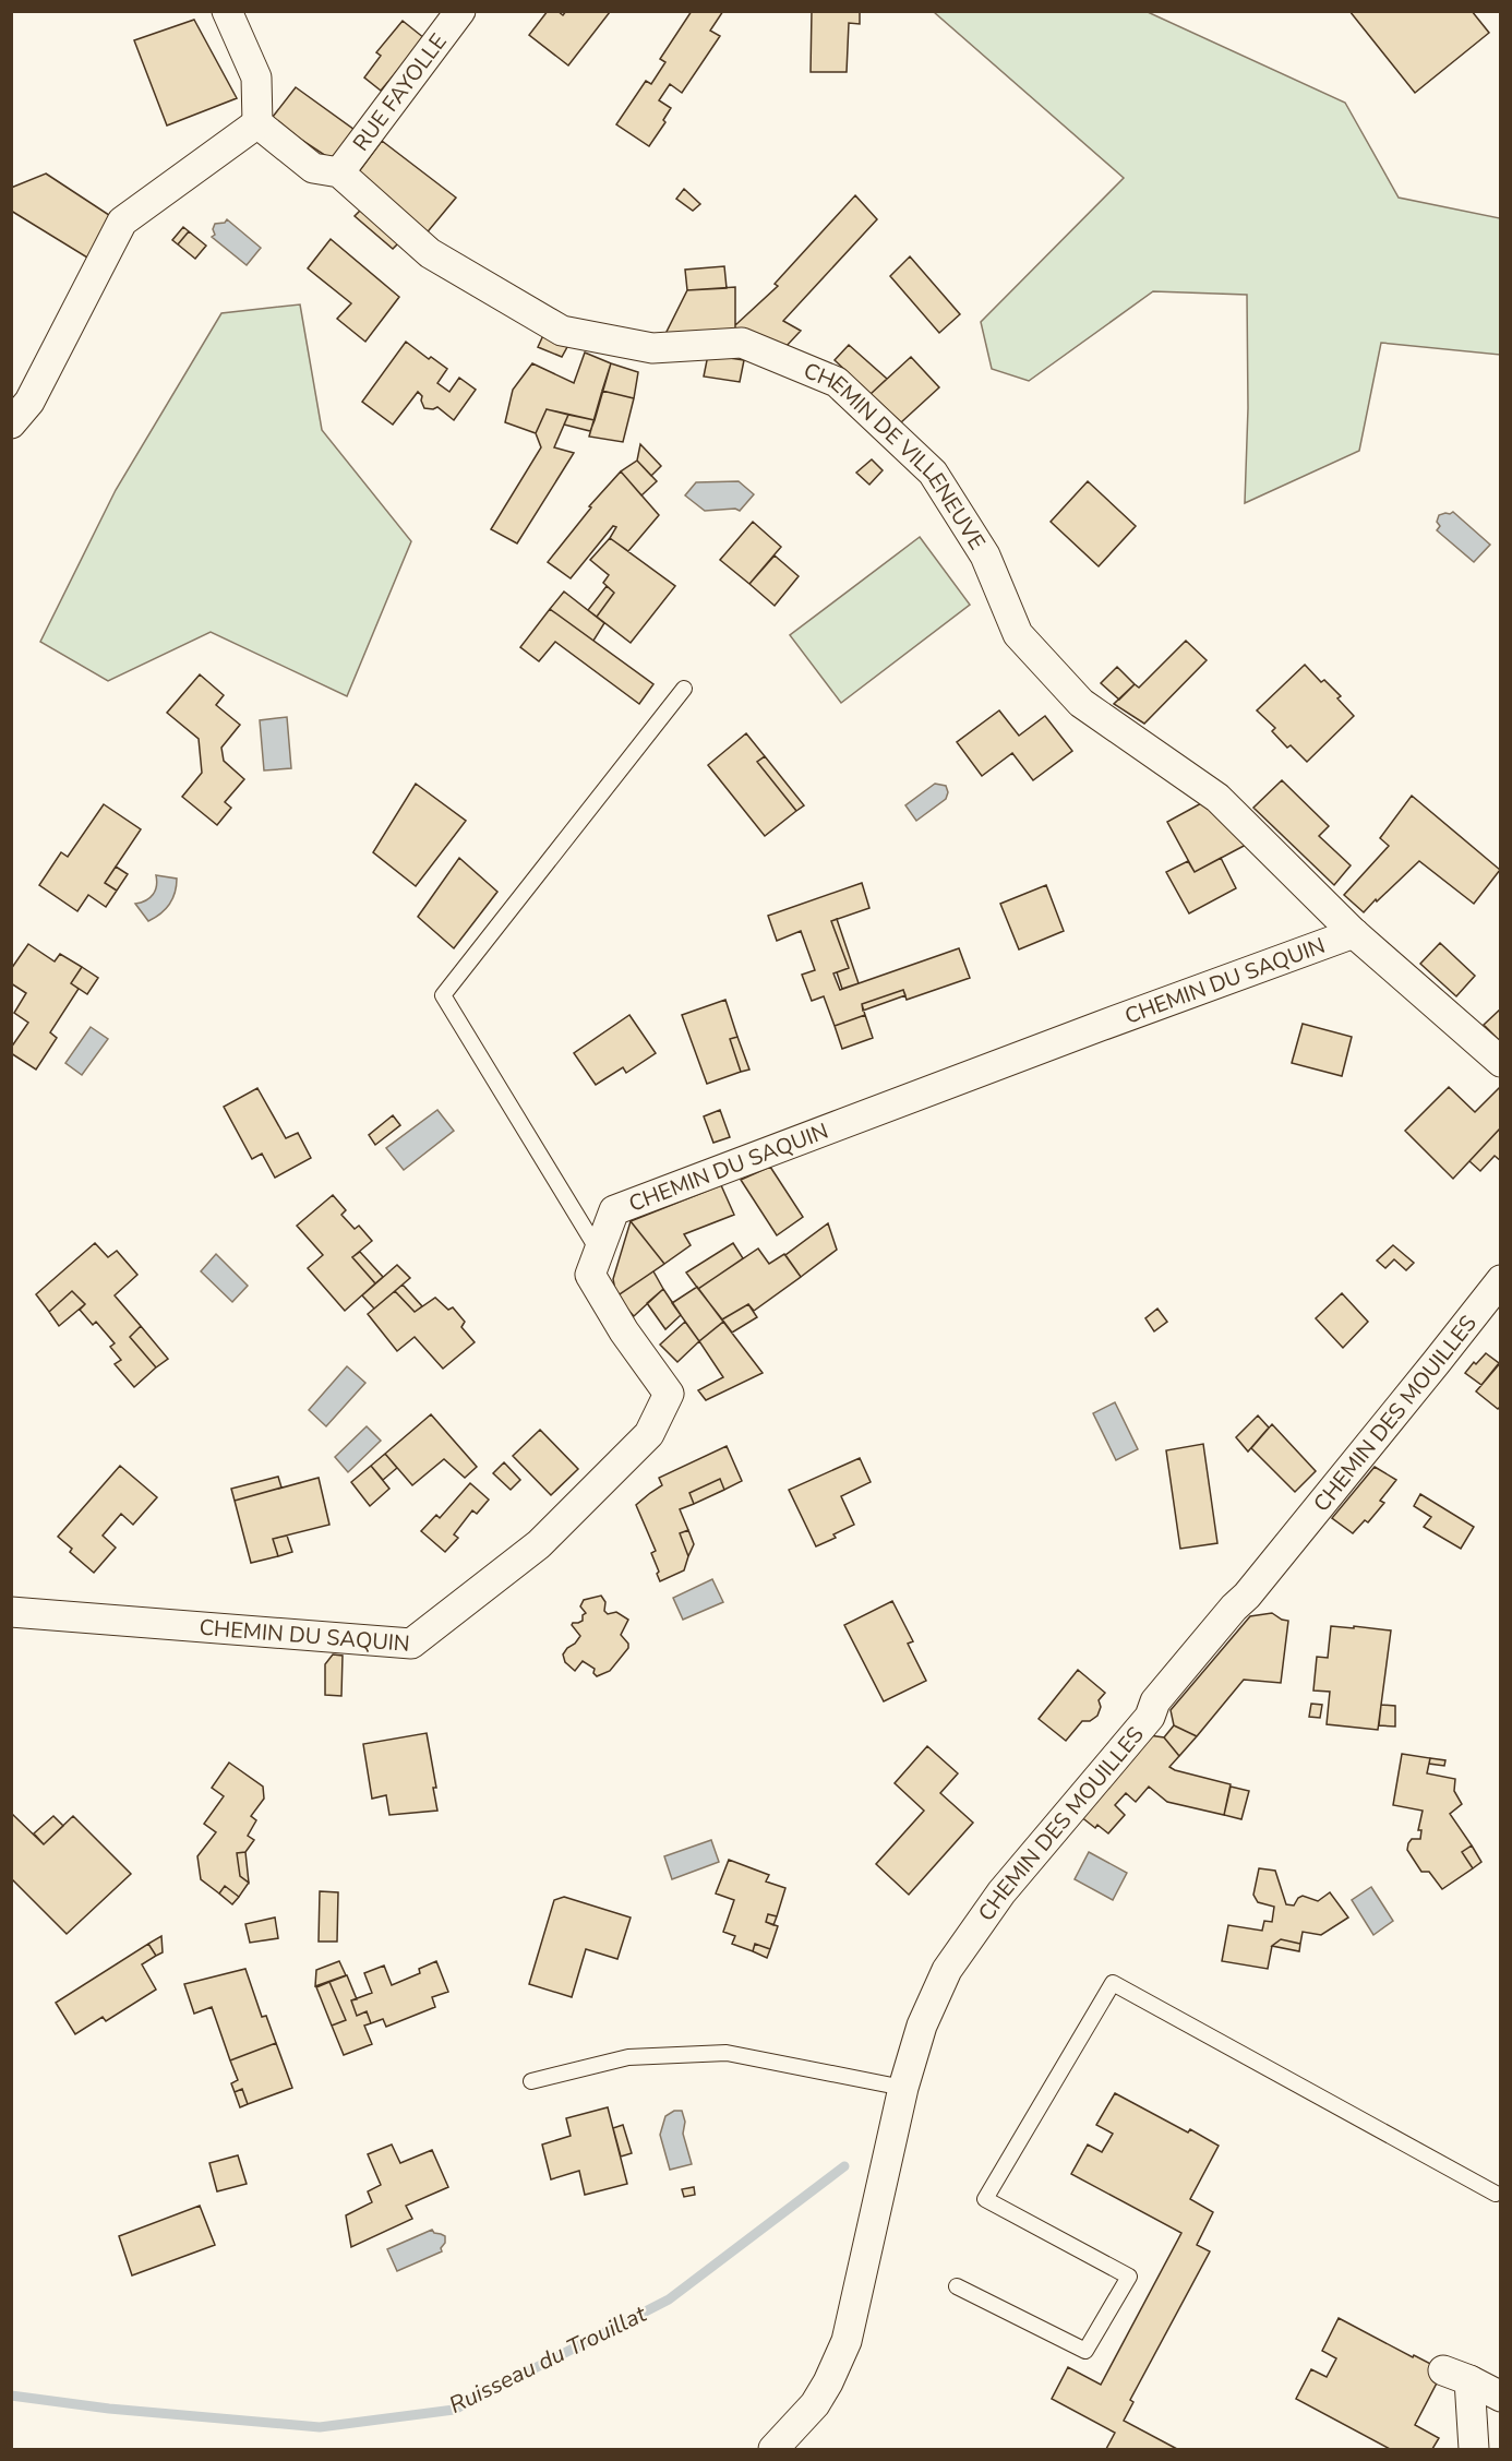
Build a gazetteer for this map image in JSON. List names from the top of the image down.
{
  "streets": {
    "street": [
      "RUE FAYOLLE",
      "CHEMIN DE VILLENEUVE",
      "CHEMIN DU SAQUIN",
      "CHEMIN DES MOUILLES"
    ]
  },
  "crossings": [
    ["RUE FAYOLLE", "CHEMIN DE VILLENEUVE"],
    ["CHEMIN DE VILLENEUVE", "CHEMIN DU SAQUIN"]
  ],
  "water": ["Ruisseau du Trouillat"]
}
